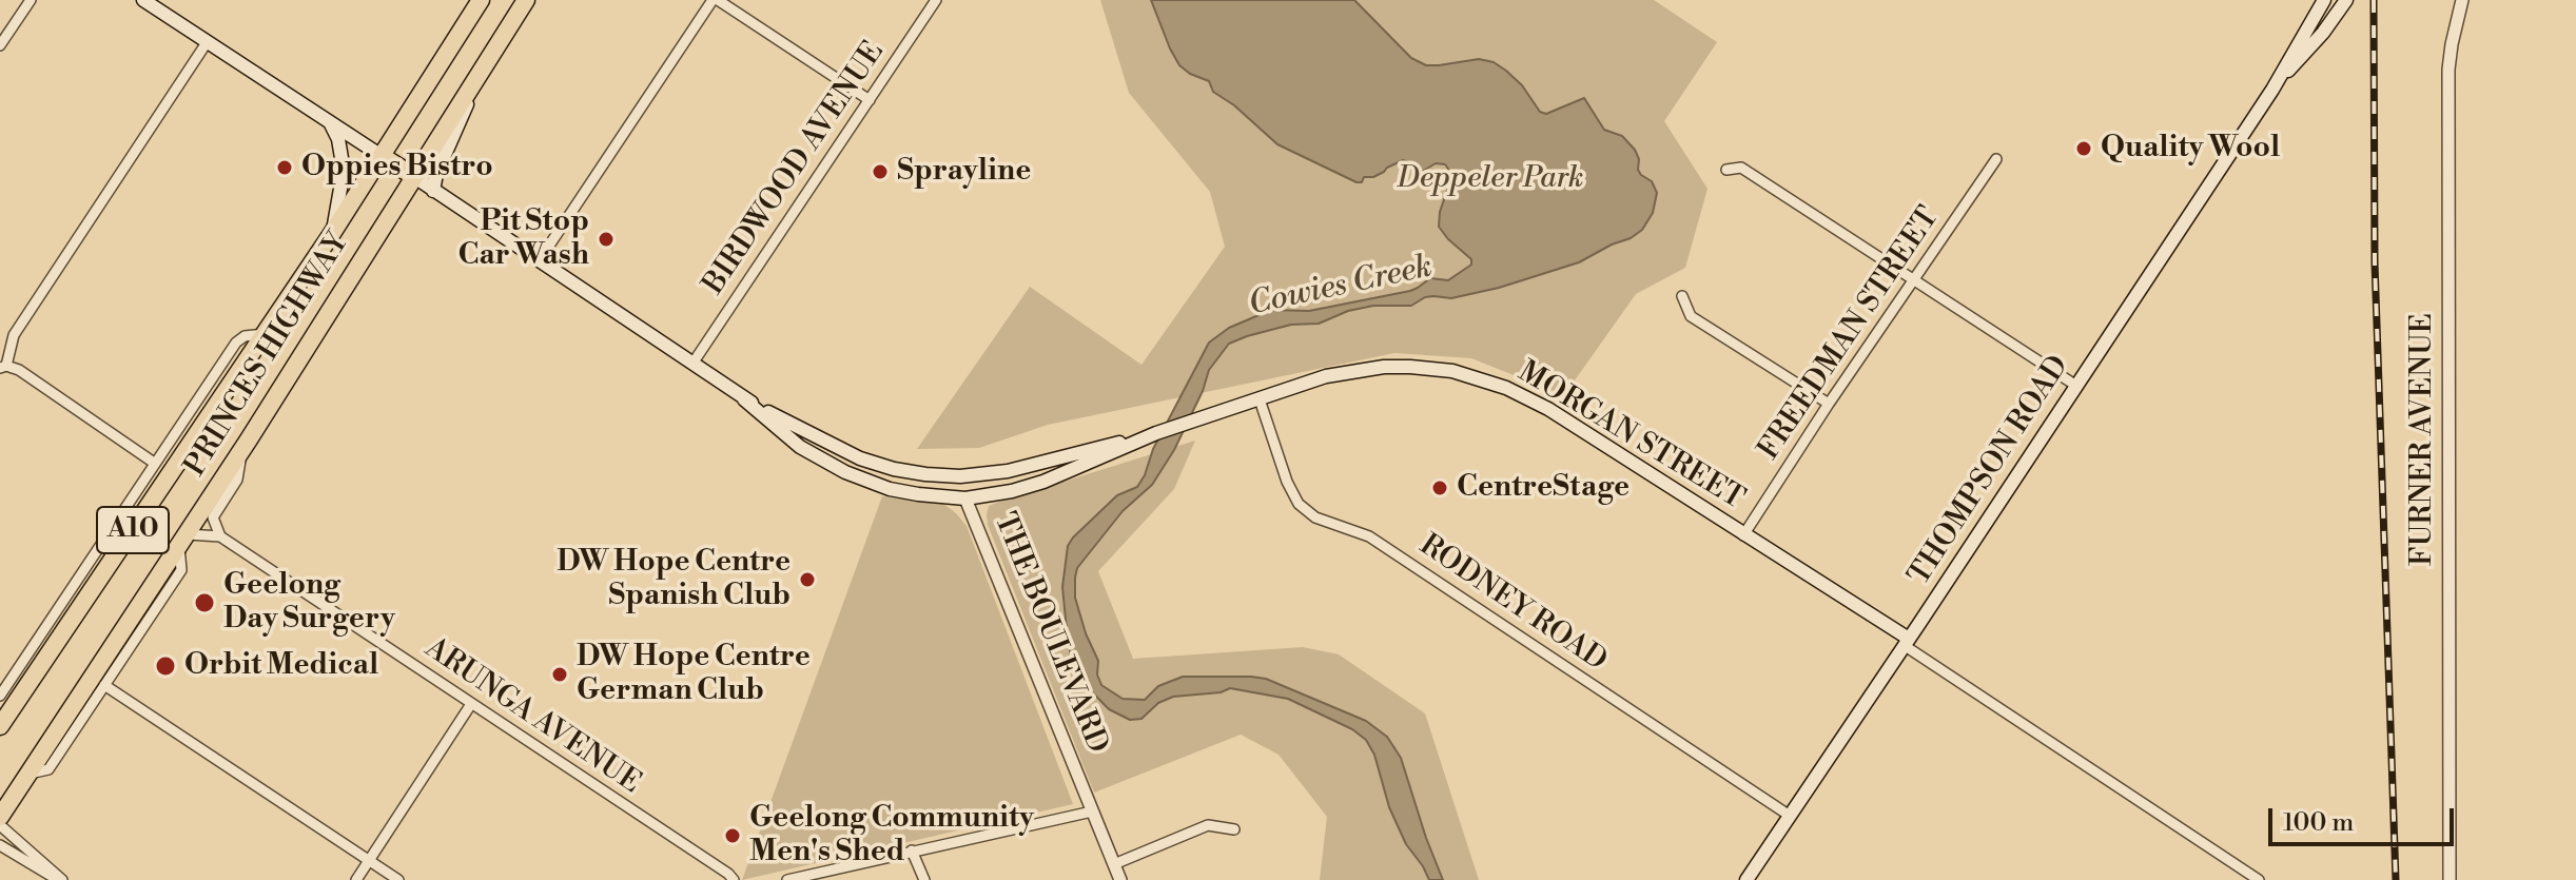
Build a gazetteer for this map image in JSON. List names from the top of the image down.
{
  "streets": {
    "highway": ["PRINCES HIGHWAY", "A10", "THE BOULEVARD"],
    "main road": ["MORGAN STREET", "THOMPSON ROAD"],
    "street": [
      "BIRDWOOD AVENUE",
      "FREEDMAN STREET",
      "FURNER AVENUE",
      "RODNEY ROAD",
      "ARUNGA AVENUE"
    ]
  },
  "crossings": [
    ["BIRDWOOD AVENUE", "THE BOULEVARD"],
    ["FREEDMAN STREET", "MORGAN STREET"],
    ["PRINCES HIGHWAY", "A10"],
    ["PRINCES HIGHWAY", "THE BOULEVARD"],
    ["MORGAN STREET", "THOMPSON ROAD"],
    ["MORGAN STREET", "RODNEY ROAD"],
    ["MORGAN STREET", "THE BOULEVARD"],
    ["THOMPSON ROAD", "RODNEY ROAD"],
    ["A10", "THE BOULEVARD"]
  ],
  "water": ["Cowies Creek"],
  "parks": ["Deppeler Park"],
  "places": [
    "Quality Wool",
    "Oppies Bistro",
    "Sprayline",
    "Pit Stop Car Wash",
    "CentreStage",
    "DW Hope Centre Spanish Club",
    "Geelong Day Surgery",
    "Orbit Medical",
    "DW Hope Centre German Club",
    "Geelong Community Men's Shed"
  ],
  "scale_bar": "100 m"
}
